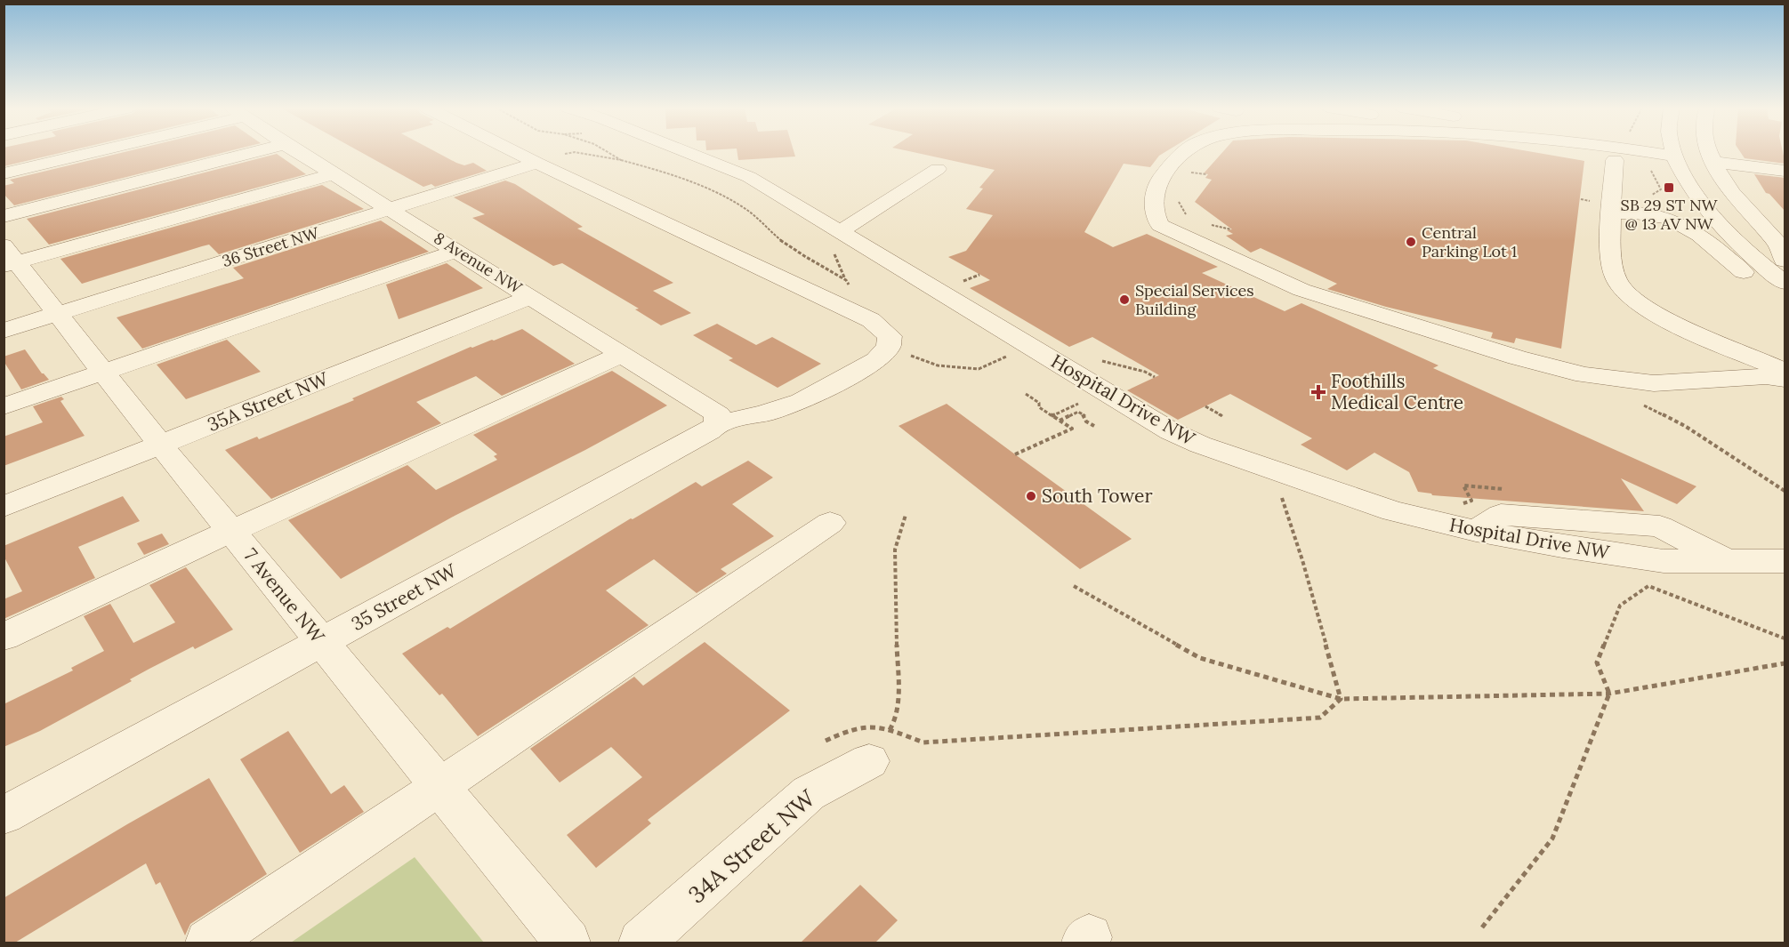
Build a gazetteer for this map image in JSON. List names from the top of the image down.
{
  "streets": {
    "street": [
      "36 Street NW",
      "8 Avenue NW",
      "Hospital Drive NW",
      "35A Street NW",
      "7 Avenue NW",
      "35 Street NW",
      "34A Street NW"
    ]
  },
  "crossings": [
    ["36 Street NW", "8 Avenue NW"],
    ["36 Street NW", "7 Avenue NW"],
    ["8 Avenue NW", "35A Street NW"],
    ["8 Avenue NW", "35 Street NW"],
    ["35A Street NW", "7 Avenue NW"],
    ["7 Avenue NW", "35 Street NW"]
  ],
  "places": {
    "transit": ["SB 29 ST NW @ 13 AV NW"],
    "other": ["Central Parking Lot 1", "Special Services Building", "South Tower"],
    "health": ["Foothills Medical Centre"]
  }
}
